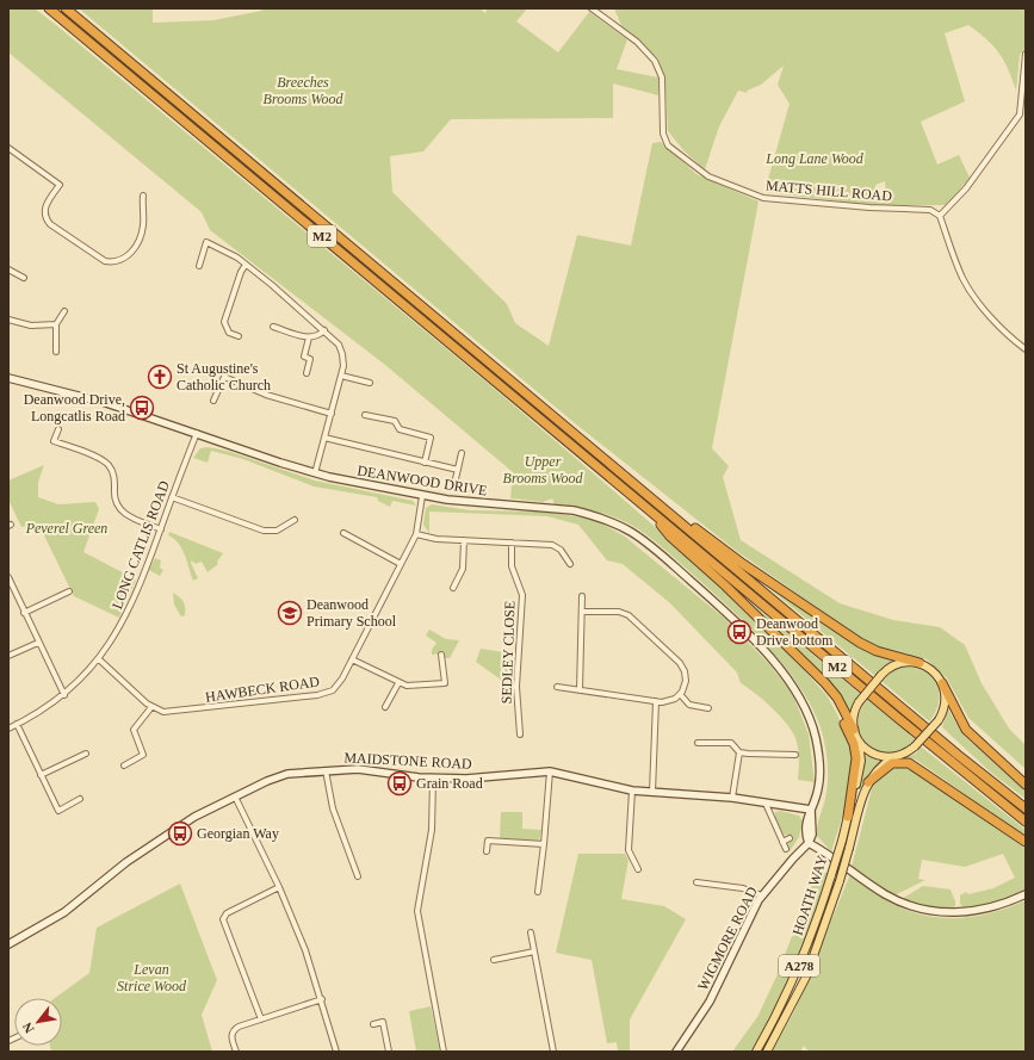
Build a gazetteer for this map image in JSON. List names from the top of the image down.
{
  "streets": {
    "highway": ["M2"],
    "main road": ["HOATH WAY", "A278"],
    "street": [
      "MATTS HILL ROAD",
      "DEANWOOD DRIVE",
      "LONG CATLIS ROAD",
      "SEDLEY CLOSE",
      "HAWBECK ROAD",
      "MAIDSTONE ROAD",
      "WIGMORE ROAD"
    ]
  },
  "crossings": [
    ["M2", "HOATH WAY"],
    ["DEANWOOD DRIVE", "LONG CATLIS ROAD"],
    ["DEANWOOD DRIVE", "HAWBECK ROAD"],
    ["DEANWOOD DRIVE", "MAIDSTONE ROAD"],
    ["DEANWOOD DRIVE", "WIGMORE ROAD"]
  ],
  "parks": [
    "Breeches Brooms Wood",
    "Long Lane Wood",
    "Upper Brooms Wood",
    "Peverel Green",
    "Levan Strice Wood"
  ],
  "places": {
    "church": ["St Augustine's Catholic Church"],
    "bus stop": [
      "Deanwood Drive, Longcatlis Road",
      "Deanwood Drive bottom",
      "Grain Road",
      "Georgian Way"
    ],
    "school or university": ["Deanwood Primary School"]
  },
  "north": "bottom left"
}
